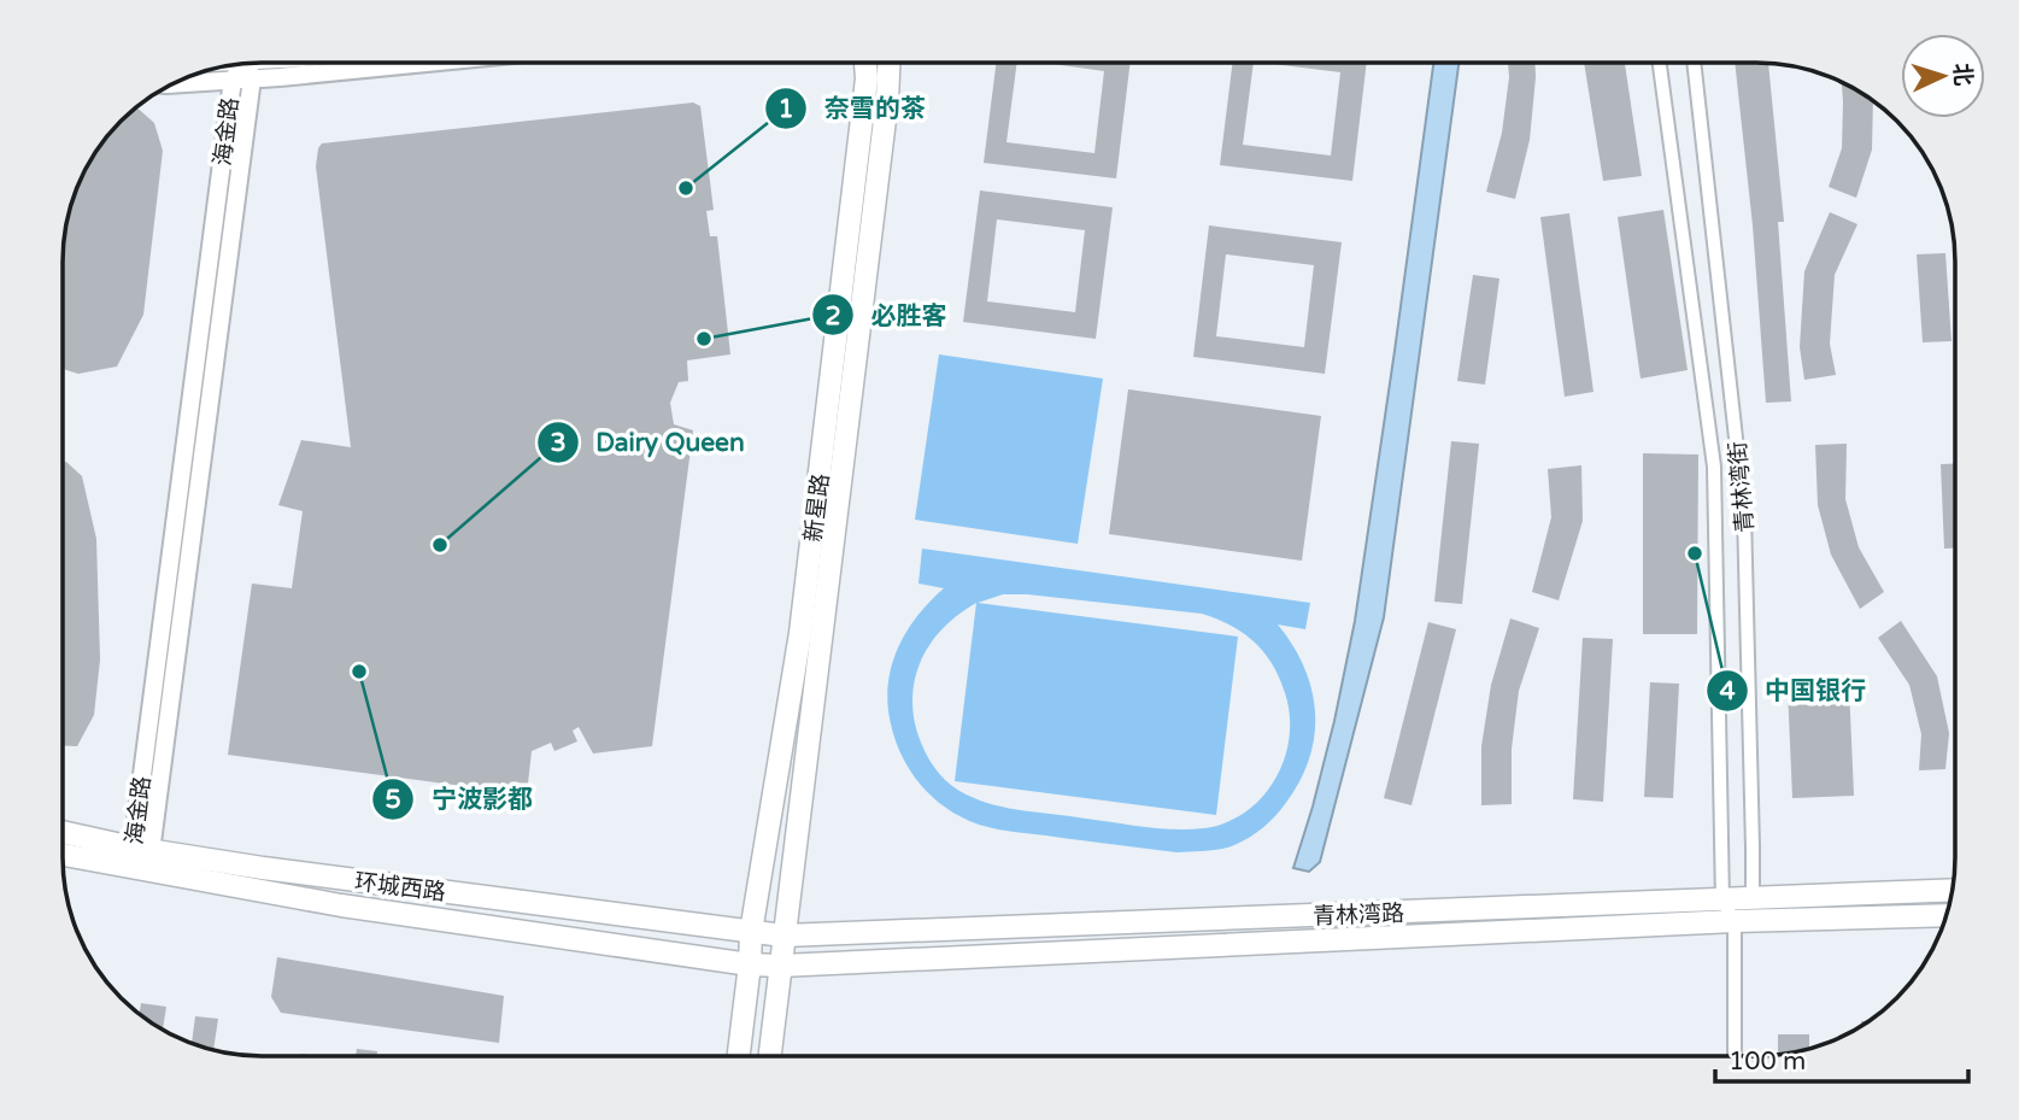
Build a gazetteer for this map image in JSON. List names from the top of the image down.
{
  "streets": {
    "main road": ["新星路", "环城西路", "青林湾路"],
    "street": ["海金路", "青林湾街"]
  },
  "crossings": [
    ["海金路", "环城西路"],
    ["海金路", "青林湾路"],
    ["青林湾街", "青林湾路"],
    ["新星路", "环城西路"],
    ["新星路", "青林湾路"],
    ["环城西路", "青林湾路"]
  ],
  "places": [
    "奈雪的茶",
    "必胜客",
    "Dairy Queen",
    "中国银行",
    "宁波影都"
  ],
  "scale_bar": "100 m",
  "north": "right"
}
